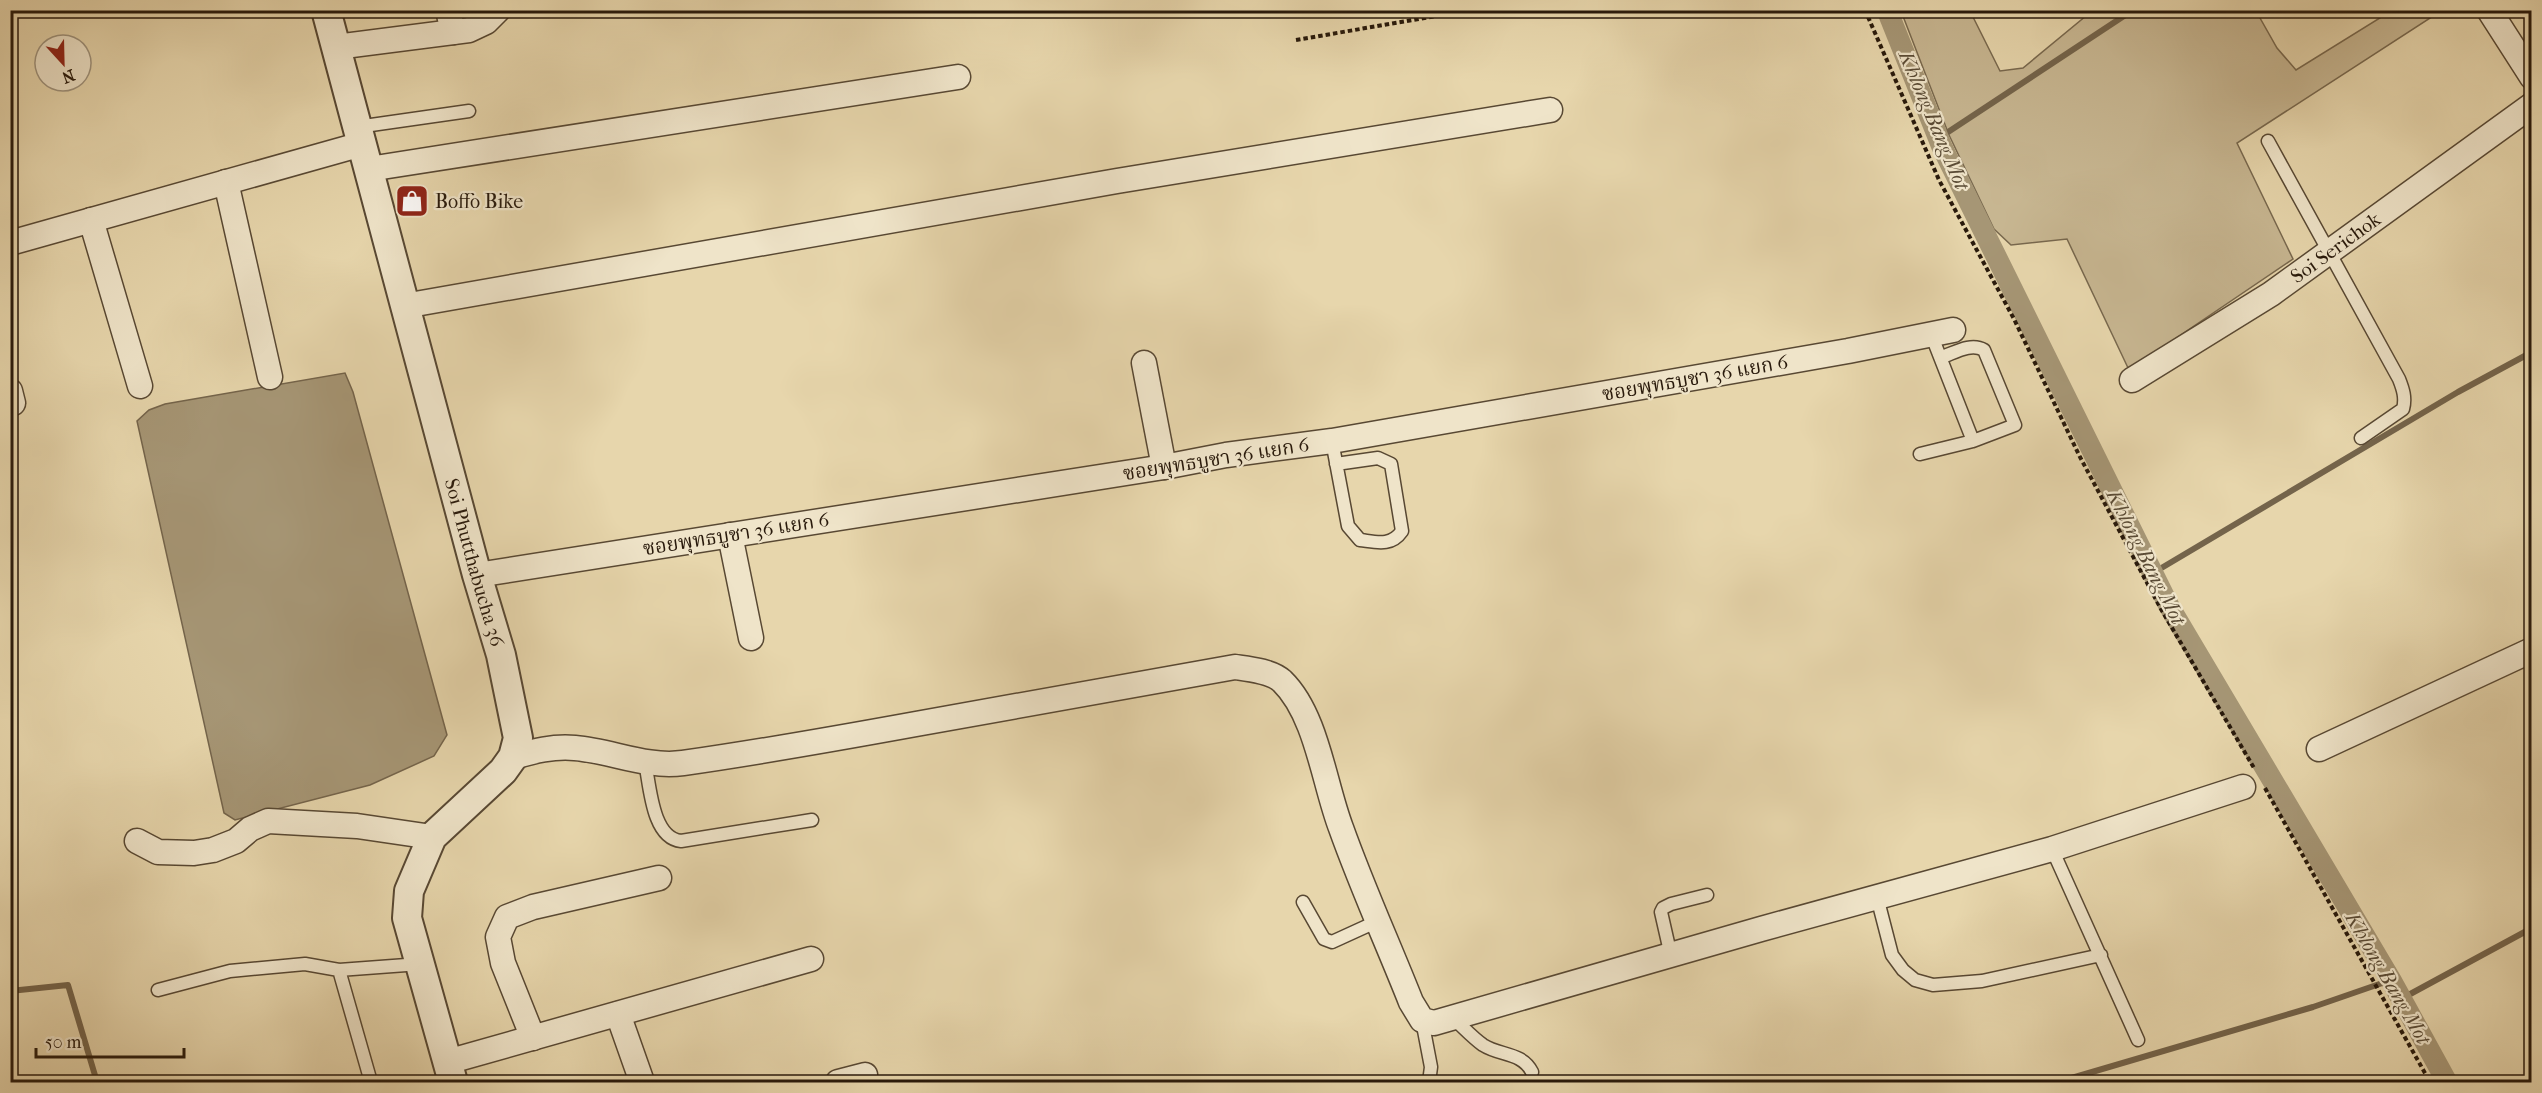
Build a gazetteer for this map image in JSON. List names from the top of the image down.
{
  "streets": {
    "street": ["Soi Serichok", "ซอยพุทธบูชา 36 แยก 6", "Soi Phutthabucha 36"]
  },
  "crossings": [
    ["ซอยพุทธบูชา 36 แยก 6", "Soi Phutthabucha 36"]
  ],
  "water": ["Khlong Bang Mot"],
  "places": {
    "shop": ["Boffo Bike"]
  },
  "scale_bar": "50 m",
  "north": "bottom"
}
